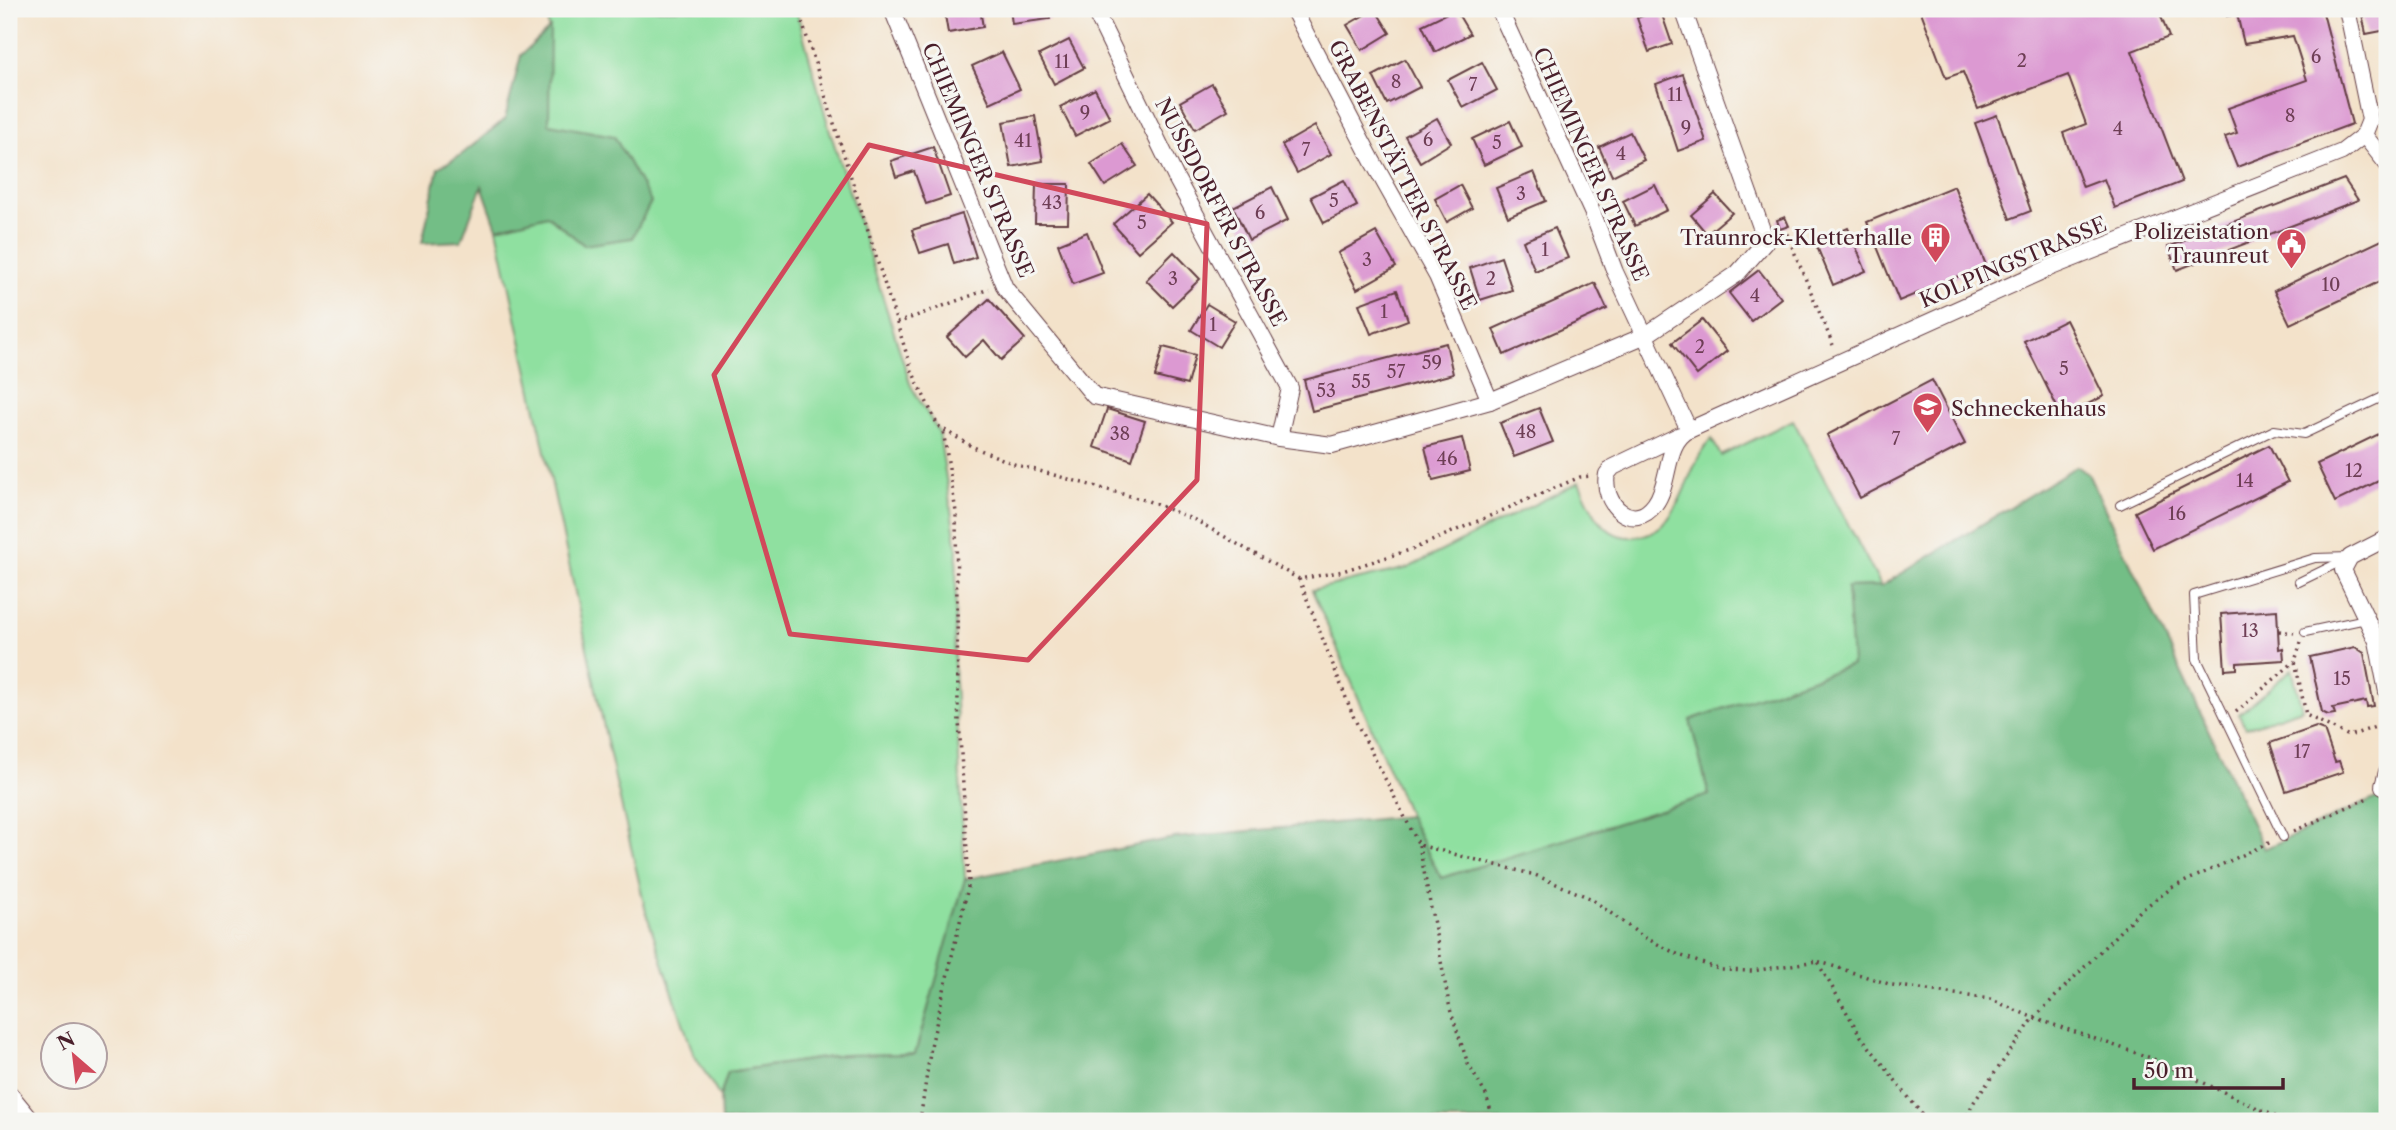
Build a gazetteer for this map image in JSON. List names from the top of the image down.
{
  "streets": {
    "street": [
      "CHIEMINGER STRASSE",
      "GRABENSTÄTTER STRASSE",
      "NUSSDORFER STRASSE",
      "KOLPINGSTRASSE"
    ]
  },
  "crossings": [
    ["CHIEMINGER STRASSE", "GRABENSTÄTTER STRASSE"],
    ["CHIEMINGER STRASSE", "NUSSDORFER STRASSE"],
    ["CHIEMINGER STRASSE", "KOLPINGSTRASSE"]
  ],
  "places": {
    "building": ["Traunrock-Kletterhalle"],
    "public building": ["Polizeistation Traunreut"],
    "school or university": ["Schneckenhaus"]
  },
  "house_numbers": [
    "6",
    "2",
    "11",
    "8",
    "7",
    "11",
    "9",
    "8",
    "9",
    "4",
    "6",
    "41",
    "5",
    "7",
    "4",
    "3",
    "5",
    "43",
    "6",
    "5",
    "1",
    "3",
    "3",
    "2",
    "10",
    "4",
    "1",
    "1",
    "2",
    "59",
    "5",
    "57",
    "55",
    "53",
    "48",
    "38",
    "7",
    "46",
    "12",
    "14",
    "16",
    "13",
    "15",
    "17"
  ],
  "scale_bar": "50 m",
  "north": "top left"
}
